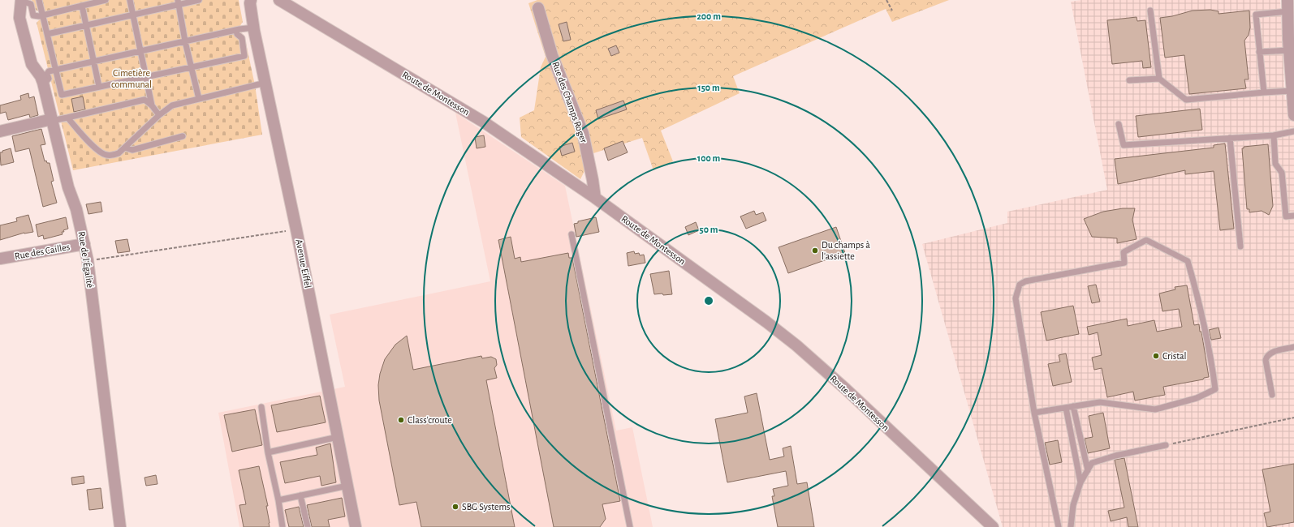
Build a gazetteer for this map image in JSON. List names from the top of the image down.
{
  "streets": {
    "street": [
      "Route de Montesson",
      "Rue des Champs Roger",
      "Rue des Cailles",
      "Rue de l'Égalité",
      "Avenue Eiffel"
    ]
  },
  "crossings": [
    ["Route de Montesson", "Rue des Champs Roger"],
    ["Rue des Cailles", "Rue de l'Égalité"]
  ],
  "parks": ["Cimetière communal"],
  "places": [
    "Du champs à l'assiette",
    "Cristal",
    "Class'croute",
    "SBG Systems"
  ],
  "rings": [
    "200 m",
    "150 m",
    "100 m",
    "50 m"
  ]
}
